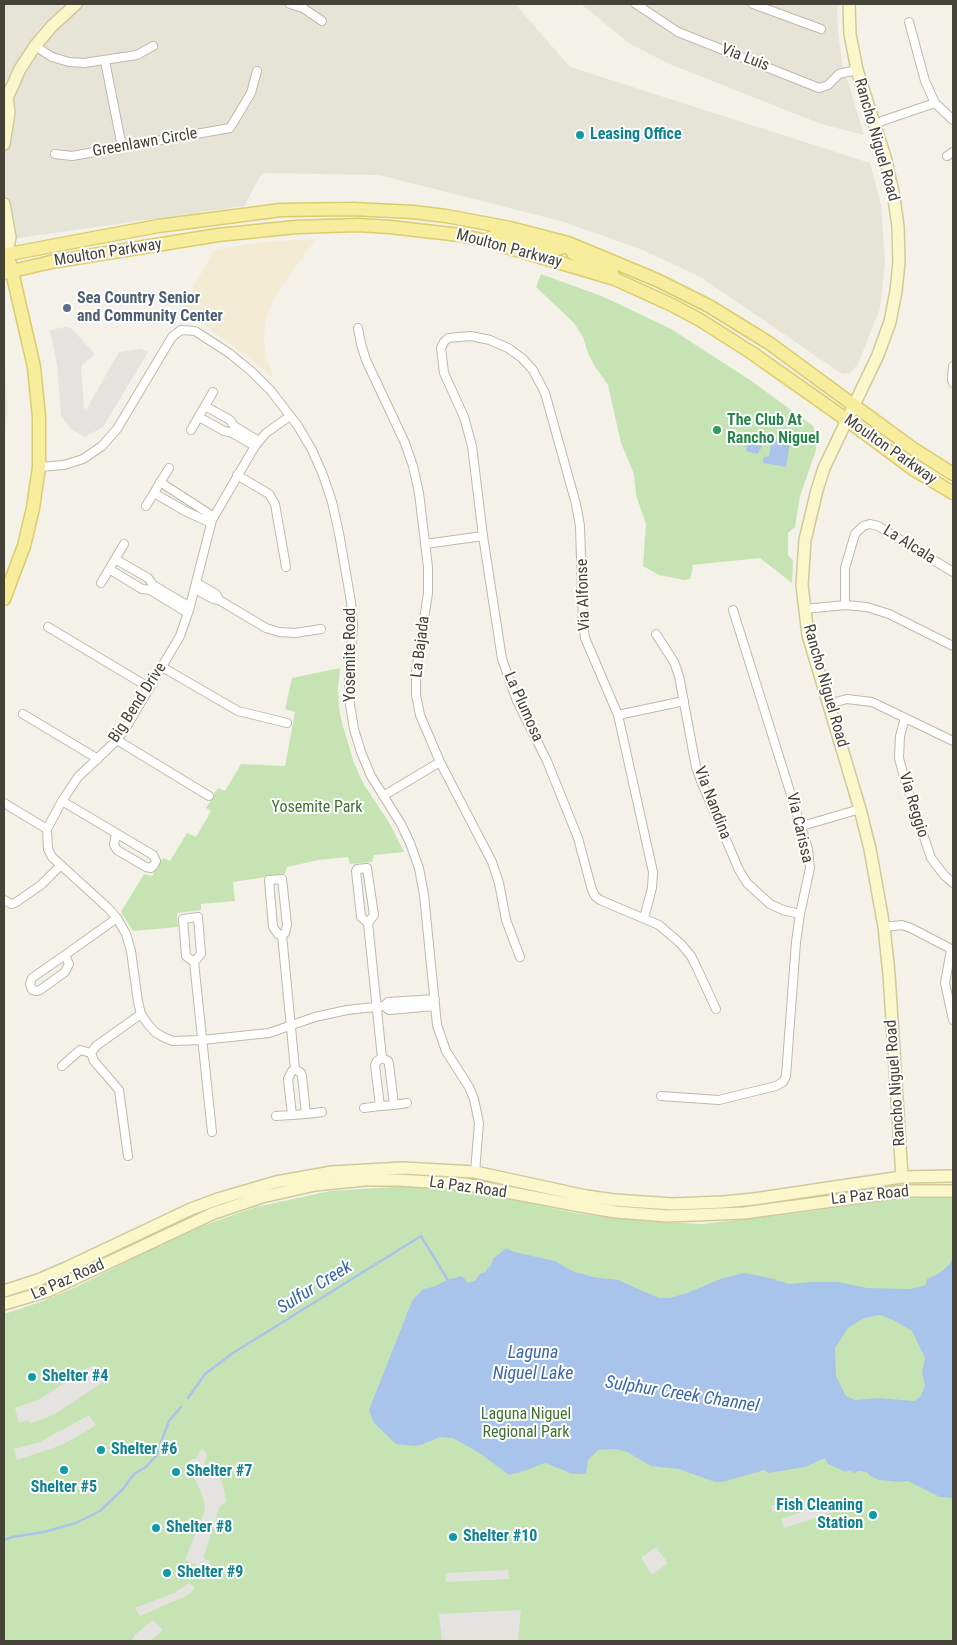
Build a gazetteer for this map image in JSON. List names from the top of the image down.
{
  "streets": {
    "main road": ["Rancho Niguel Road", "Moulton Parkway", "La Paz Road"],
    "street": [
      "Via Luis",
      "Greenlawn Circle",
      "La Alcala",
      "Via Alfonse",
      "La Bajada",
      "Yosemite Road",
      "Big Bend Drive",
      "La Plumosa",
      "Via Nandina",
      "Via Reggio",
      "Via Carissa"
    ]
  },
  "crossings": [
    ["Via Luis", "Rancho Niguel Road"],
    ["Rancho Niguel Road", "Moulton Parkway"],
    ["Rancho Niguel Road", "La Paz Road"],
    ["Via Alfonse", "La Plumosa"],
    ["Yosemite Road", "Big Bend Drive"],
    ["Yosemite Road", "La Paz Road"],
    ["Via Nandina", "Via Carissa"]
  ],
  "water": ["Sulfur Creek", "Laguna Niguel Lake", "Sulphur Creek Channel"],
  "parks": ["Yosemite Park", "Laguna Niguel Regional Park"],
  "places": [
    "Leasing Office",
    "Sea Country Senior and Community Center",
    "The Club At Rancho Niguel",
    "Shelter #4",
    "Shelter #6",
    "Shelter #5",
    "Shelter #7",
    "Fish Cleaning Station",
    "Shelter #8",
    "Shelter #10",
    "Shelter #9"
  ]
}
